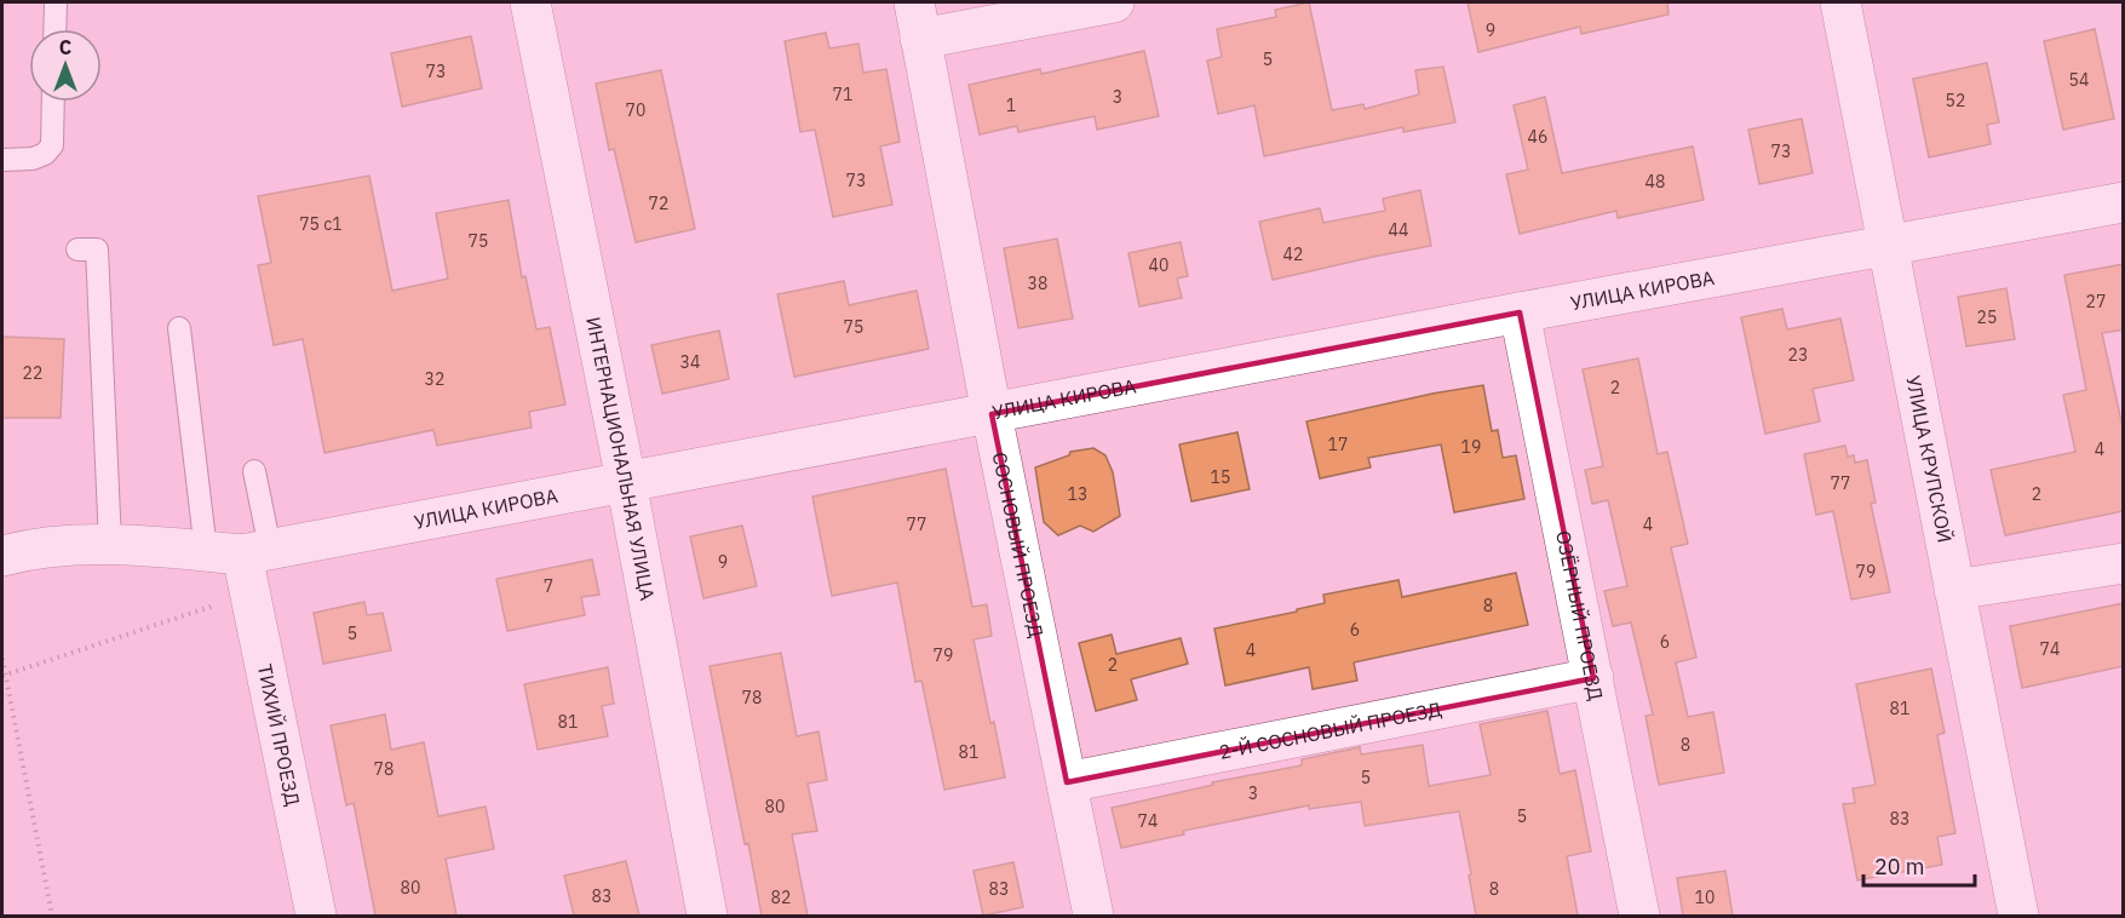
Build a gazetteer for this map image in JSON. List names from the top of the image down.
{
  "streets": {
    "street": [
      "УЛИЦА КИРОВА",
      "ИНТЕРНАЦИОНАЛЬНАЯ УЛИЦА",
      "УЛИЦА КРУПСКОЙ",
      "СОСНОВЫЙ ПРОЕЗД",
      "ОЗЁРНЫЙ ПРОЕЗД",
      "2-Й СОСНОВЫЙ ПРОЕЗД",
      "ТИХИЙ ПРОЕЗД"
    ]
  },
  "crossings": [
    ["УЛИЦА КИРОВА", "ИНТЕРНАЦИОНАЛЬНАЯ УЛИЦА"],
    ["УЛИЦА КИРОВА", "УЛИЦА КРУПСКОЙ"],
    ["УЛИЦА КИРОВА", "СОСНОВЫЙ ПРОЕЗД"],
    ["УЛИЦА КИРОВА", "ОЗЁРНЫЙ ПРОЕЗД"],
    ["УЛИЦА КИРОВА", "ТИХИЙ ПРОЕЗД"],
    ["СОСНОВЫЙ ПРОЕЗД", "2-Й СОСНОВЫЙ ПРОЕЗД"],
    ["ОЗЁРНЫЙ ПРОЕЗД", "2-Й СОСНОВЫЙ ПРОЕЗД"]
  ],
  "house_numbers": [
    "9",
    "5",
    "73",
    "54",
    "71",
    "3",
    "52",
    "1",
    "70",
    "46",
    "73",
    "73",
    "48",
    "72",
    "75 с1",
    "44",
    "75",
    "42",
    "40",
    "38",
    "27",
    "25",
    "75",
    "23",
    "34",
    "22",
    "32",
    "2",
    "17",
    "19",
    "4",
    "15",
    "77",
    "13",
    "2",
    "77",
    "4",
    "9",
    "79",
    "7",
    "8",
    "6",
    "5",
    "6",
    "74",
    "4",
    "79",
    "2",
    "78",
    "81",
    "81",
    "8",
    "81",
    "78",
    "5",
    "3",
    "80",
    "5",
    "83",
    "74",
    "80",
    "83",
    "8",
    "83",
    "82",
    "10"
  ],
  "scale_bar": "20 m",
  "north": "top"
}
